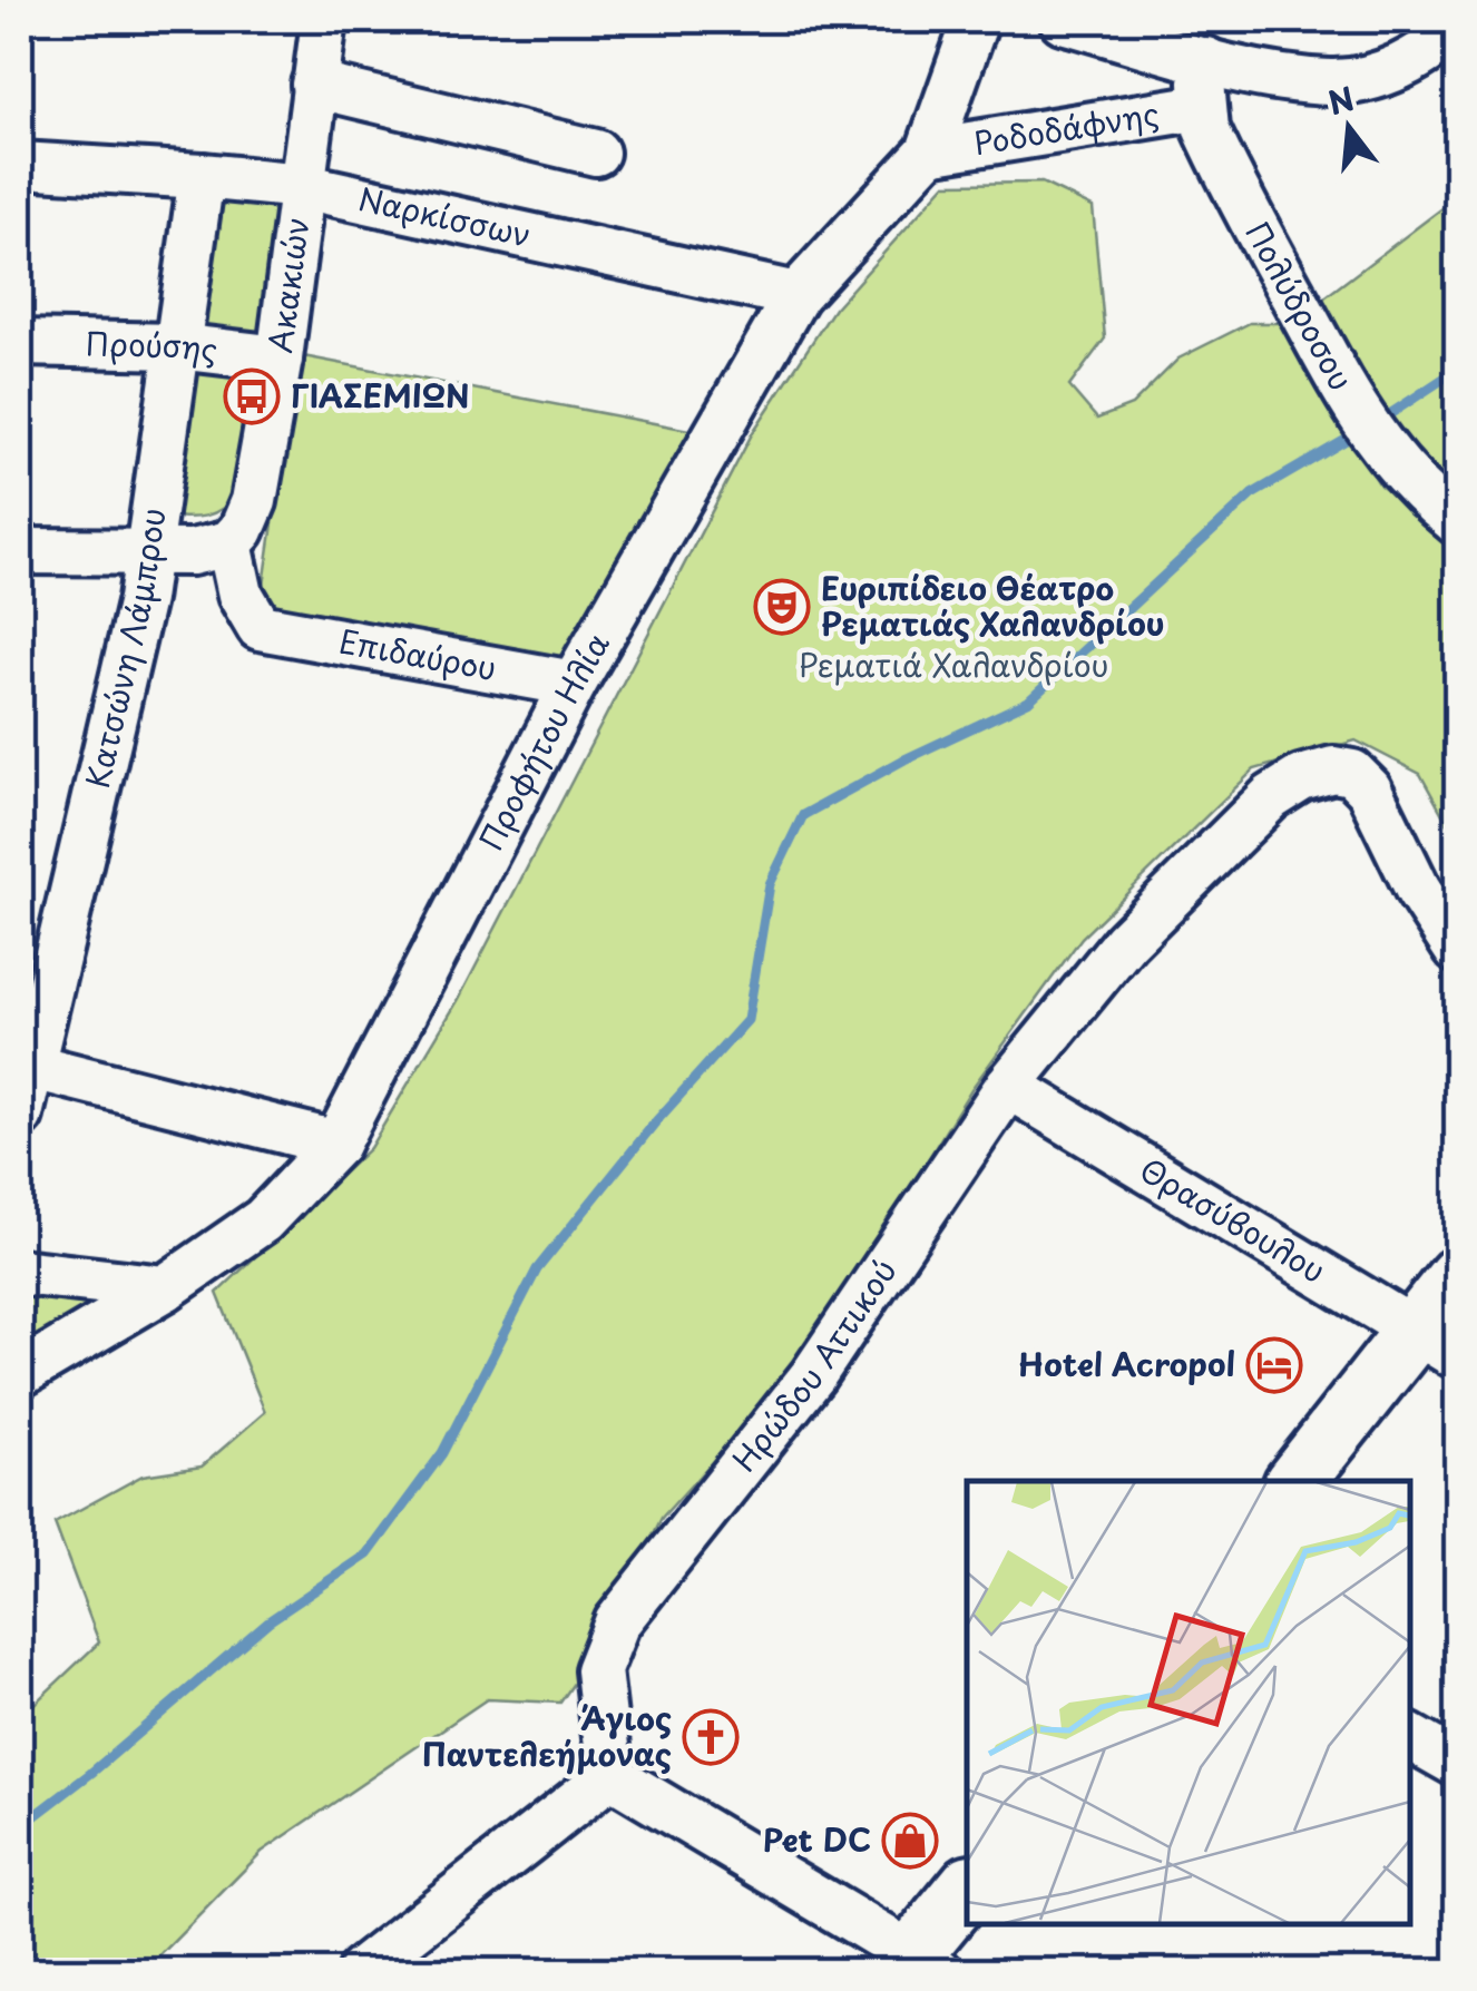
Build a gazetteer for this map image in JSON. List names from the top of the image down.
{
  "streets": {
    "street": [
      "Ροδοδάφνης",
      "Ναρκίσσων",
      "Ακακιών",
      "Πολύδροσου",
      "Προύσης",
      "Κατσώνη Λάμπρου",
      "Επιδαύρου",
      "Προφήτου Ηλία",
      "Θρασύβουλου",
      "Ηρώδου Αττικού"
    ]
  },
  "crossings": [
    ["Ροδοδάφνης", "Πολύδροσου"],
    ["Ροδοδάφνης", "Προφήτου Ηλία"],
    ["Ναρκίσσων", "Ακακιών"],
    ["Ναρκίσσων", "Κατσώνη Λάμπρου"],
    ["Ναρκίσσων", "Προφήτου Ηλία"],
    ["Ακακιών", "Προύσης"],
    ["Ακακιών", "Επιδαύρου"],
    ["Προύσης", "Κατσώνη Λάμπρου"],
    ["Επιδαύρου", "Προφήτου Ηλία"],
    ["Θρασύβουλου", "Ηρώδου Αττικού"]
  ],
  "parks": ["Ρεματιά Χαλανδρίου"],
  "places": {
    "bus stop": ["ΓΙΑΣΕΜΙΩΝ"],
    "theatre": ["Ευριπίδειο Θέατρο Ρεματιάς Χαλανδρίου"],
    "hotel": ["Hotel Acropol"],
    "church": ["Άγιος Παντελεήμονας"],
    "shop": ["Pet DC"]
  },
  "north": "top"
}
